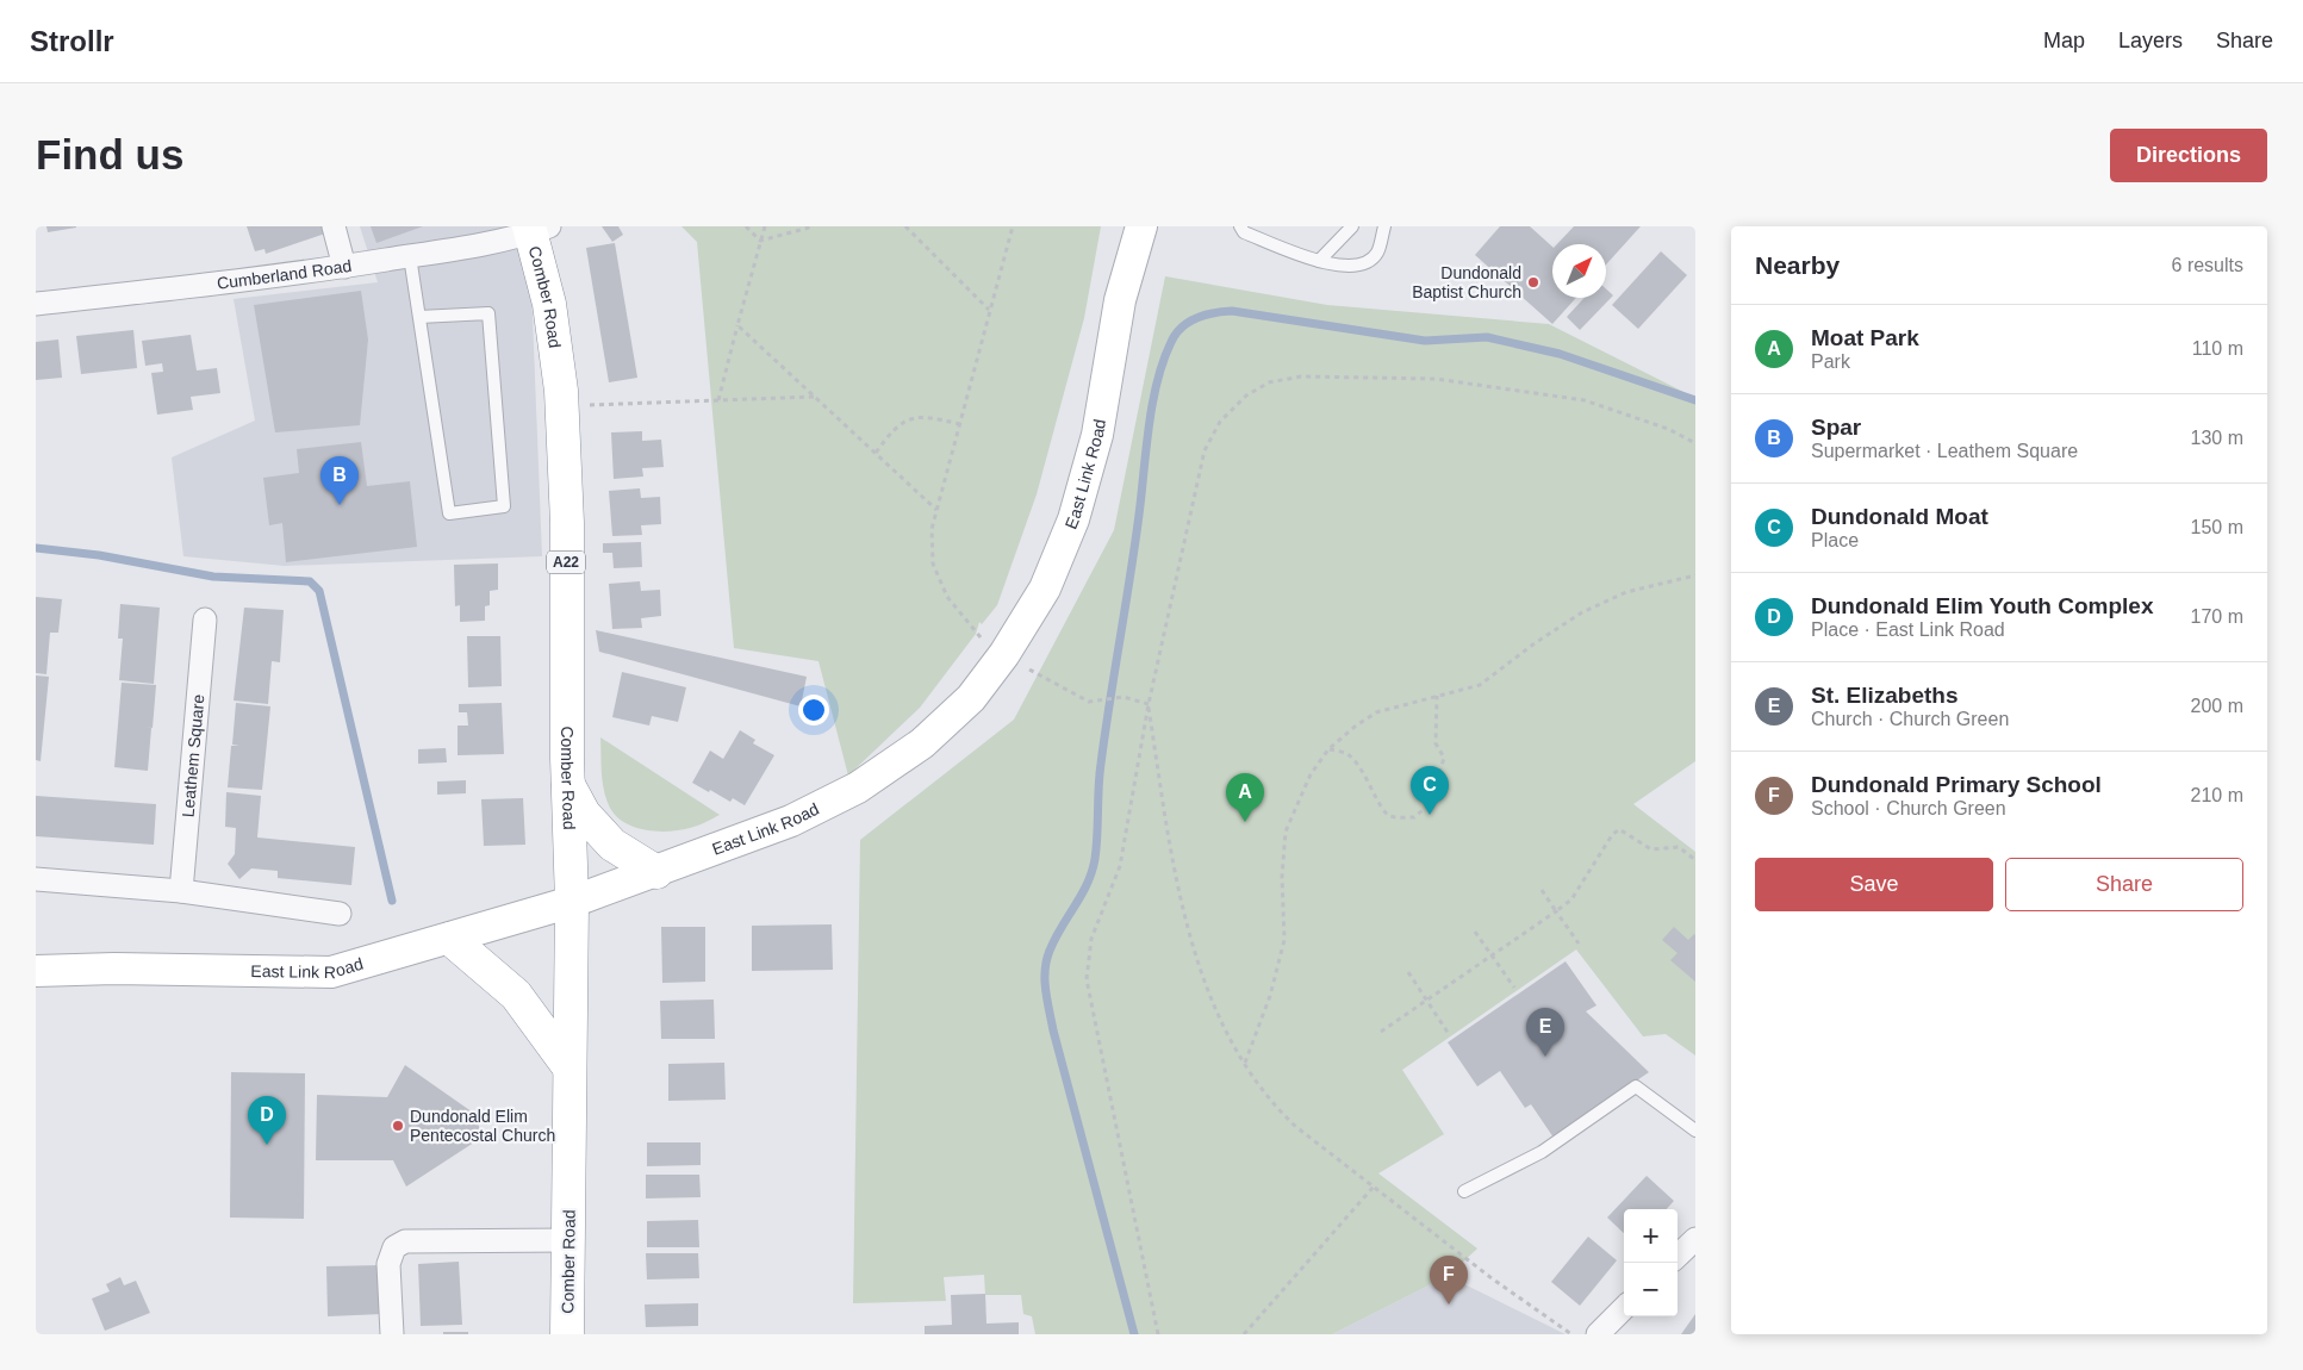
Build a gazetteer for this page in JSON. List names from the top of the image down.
{
  "streets": {
    "highway": ["Comber Road", "A22"],
    "street": ["Cumberland Road", "East Link Road", "Leathem Square"]
  },
  "crossings": [
    ["Cumberland Road", "Comber Road"],
    ["Comber Road", "East Link Road"],
    ["Comber Road", "A22"],
    ["East Link Road", "A22"]
  ],
  "places": ["Dundonald Baptist Church", "Dundonald Elim Pentecostal Church"],
  "north": "top right",
  "page": {
    "header": "Strollr",
    "nav": ["Map", "Layers", "Share"],
    "buttons": [
      "Directions",
      ["Save", "Share"]
    ],
    "title": "Find us",
    "heading": ["Nearby", "6 results"],
    "list": [
      {
        "mark": "A",
        "name": "Moat Park",
        "note": "Park",
        "value": "110 m"
      },
      {
        "mark": "B",
        "name": "Spar",
        "note": "Supermarket · Leathem Square",
        "value": "130 m"
      },
      {
        "mark": "C",
        "name": "Dundonald Moat",
        "note": "Place",
        "value": "150 m"
      },
      {
        "mark": "D",
        "name": "Dundonald Elim Youth Complex",
        "note": "Place · East Link Road",
        "value": "170 m"
      },
      {
        "mark": "E",
        "name": "St. Elizabeths",
        "note": "Church · Church Green",
        "value": "200 m"
      },
      {
        "mark": "F",
        "name": "Dundonald Primary School",
        "note": "School · Church Green",
        "value": "210 m"
      }
    ],
    "pins": [
      "B",
      "C",
      "A",
      "E",
      "D",
      "F"
    ],
    "map_buttons": ["+", "−"]
  }
}
